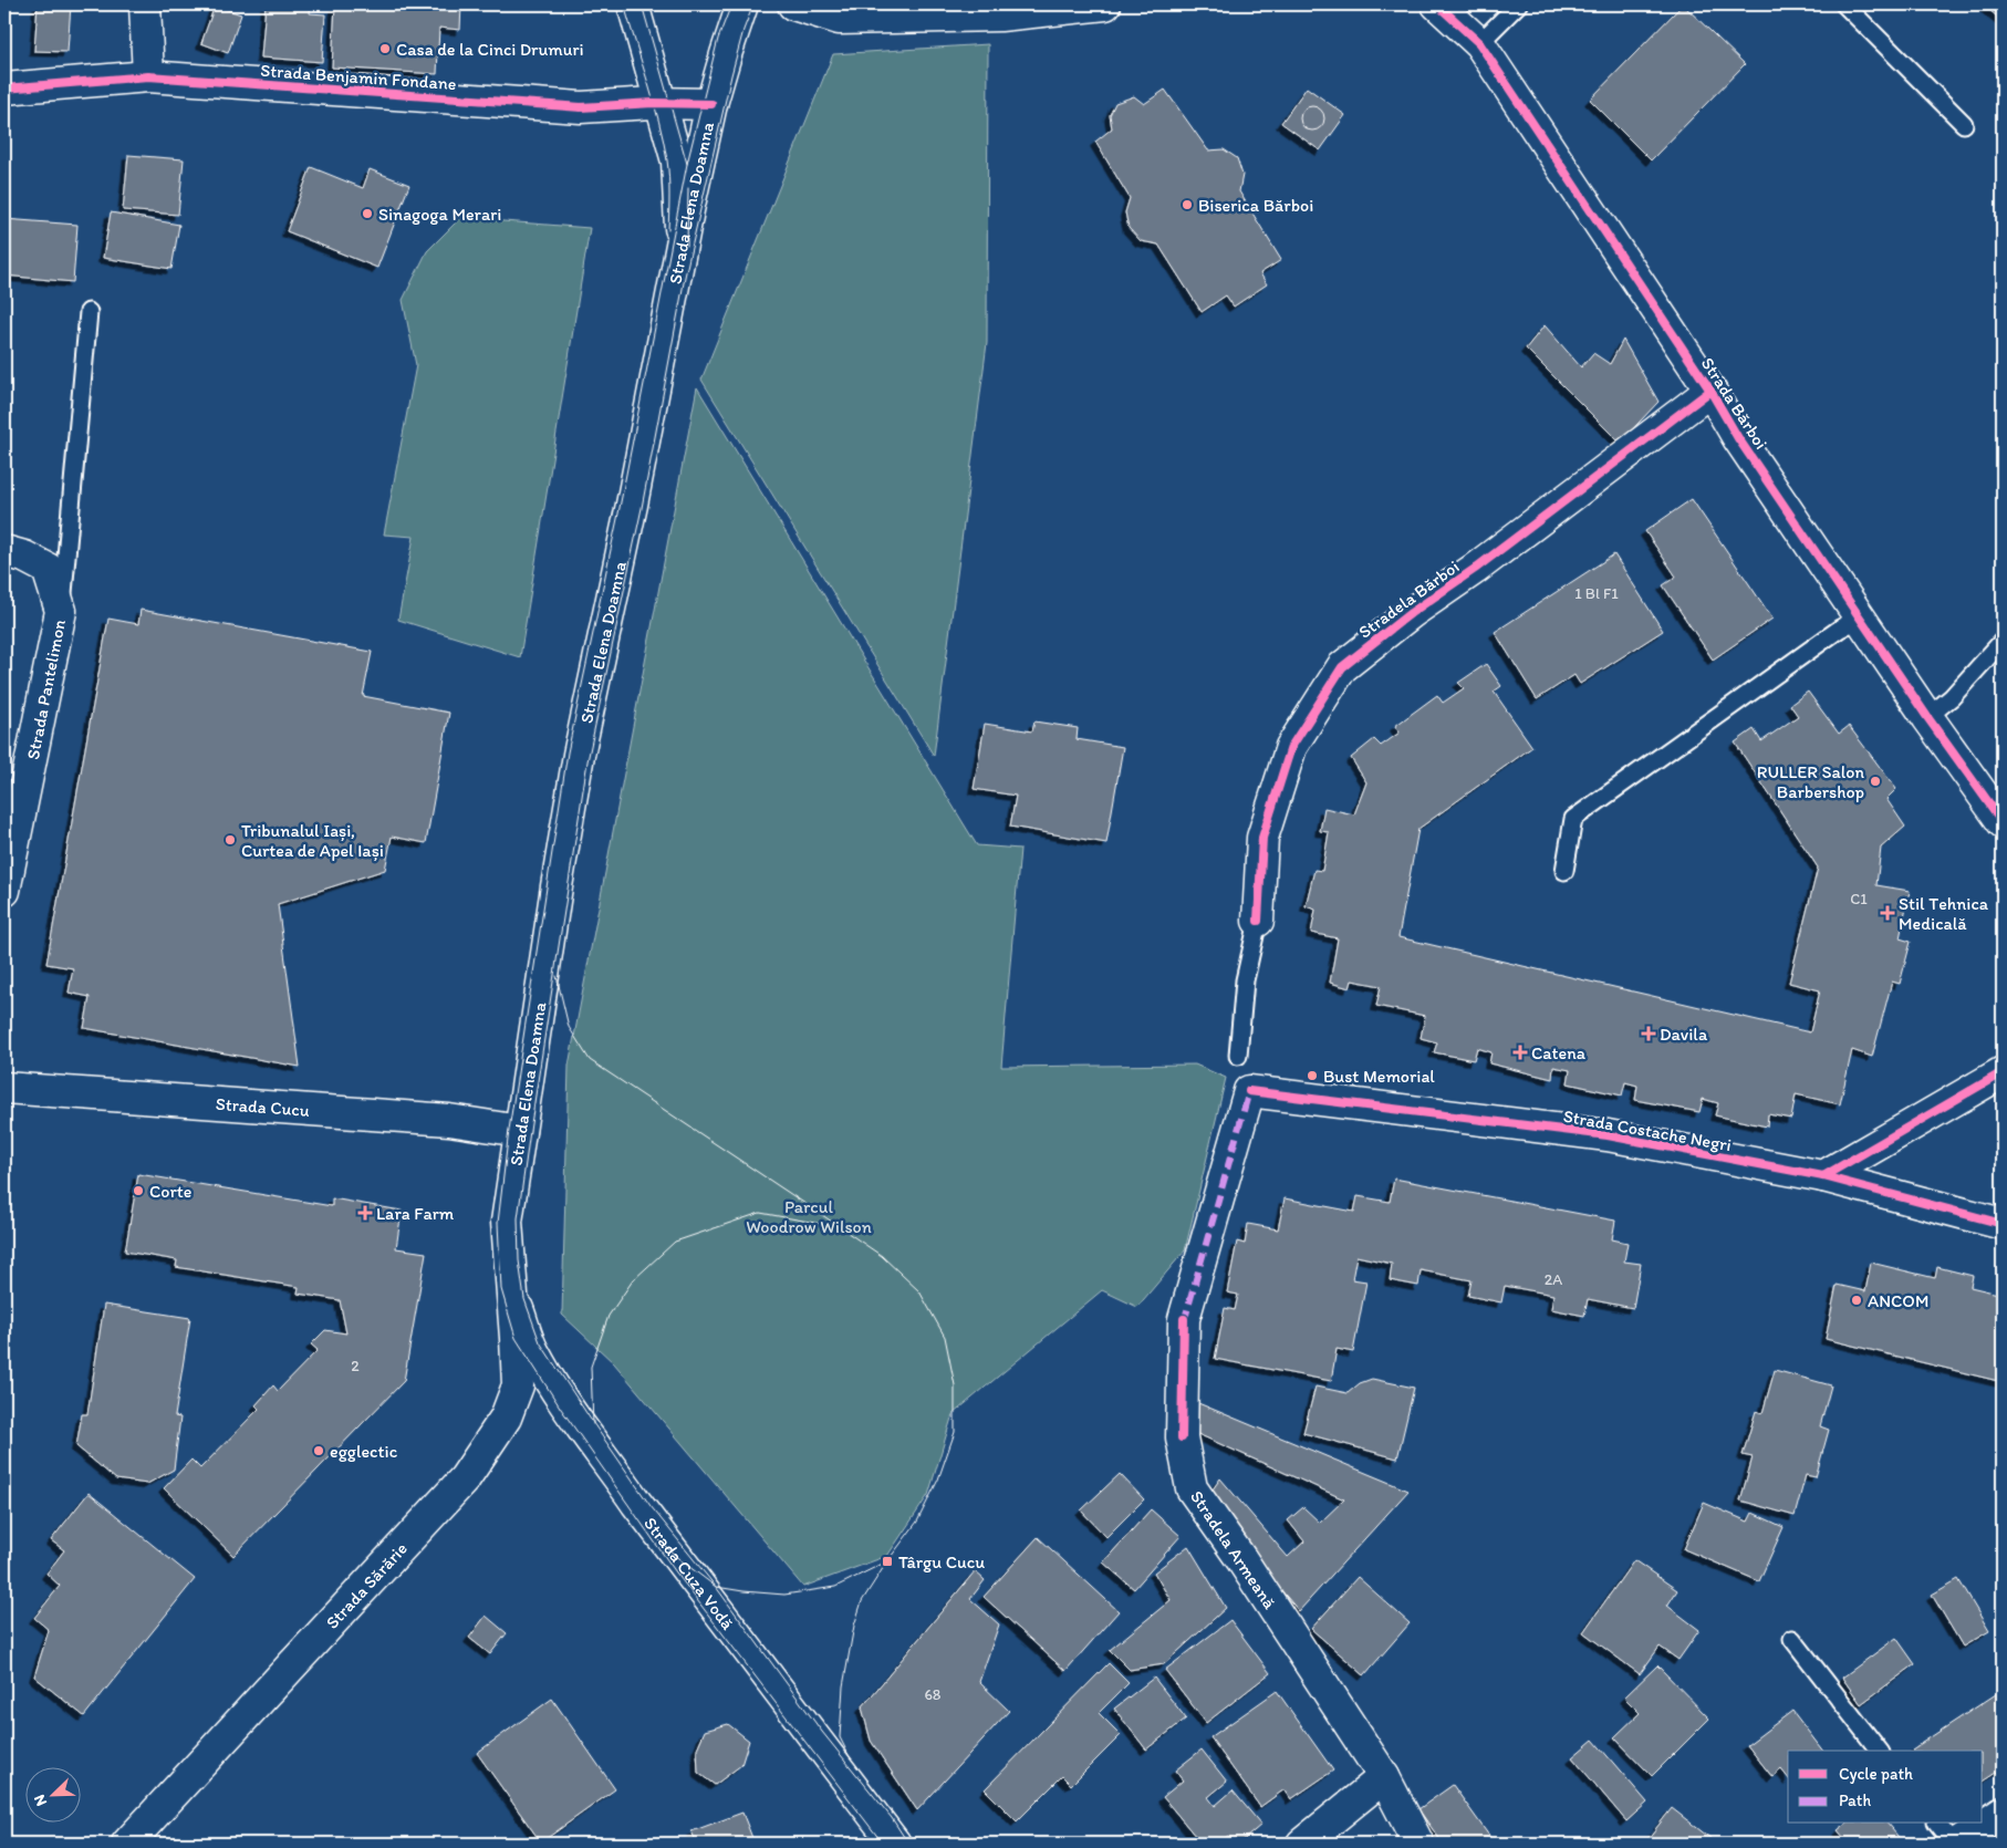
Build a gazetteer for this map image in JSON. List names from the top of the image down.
{
  "streets": {
    "street": [
      "Strada Benjamin Fondane",
      "Strada Elena Doamna",
      "Strada Bărboi",
      "Stradela Bărboi",
      "Strada Pantelimon",
      "Strada Cucu",
      "Strada Costache Negri",
      "Stradela Armeană",
      "Strada Cuza Vodă",
      "Strada Sărărie"
    ]
  },
  "crossings": [
    ["Strada Benjamin Fondane", "Strada Elena Doamna"],
    ["Strada Elena Doamna", "Strada Cucu"],
    ["Strada Elena Doamna", "Strada Cuza Vodă"],
    ["Strada Elena Doamna", "Strada Sărărie"],
    ["Strada Bărboi", "Stradela Bărboi"],
    ["Strada Costache Negri", "Stradela Armeană"],
    ["Strada Cuza Vodă", "Strada Sărărie"]
  ],
  "parks": ["Parcul Woodrow Wilson"],
  "places": {
    "other": [
      "Casa de la Cinci Drumuri",
      "Biserica Bărboi",
      "Sinagoga Merari",
      "RULLER Salon Barbershop",
      "Tribunalul Iași, Curtea de Apel Iași",
      "Bust Memorial",
      "Corte",
      "ANCOM",
      "egglectic"
    ],
    "health": [
      "Stil Tehnica Medicală",
      "Davila",
      "Catena",
      "Lara Farm"
    ],
    "transit": ["Târgu Cucu"]
  },
  "house_numbers": [
    "1 Bl F1",
    "C1",
    "2A",
    "2",
    "68"
  ],
  "legend": ["Cycle path", "Path"],
  "north": "bottom left"
}
